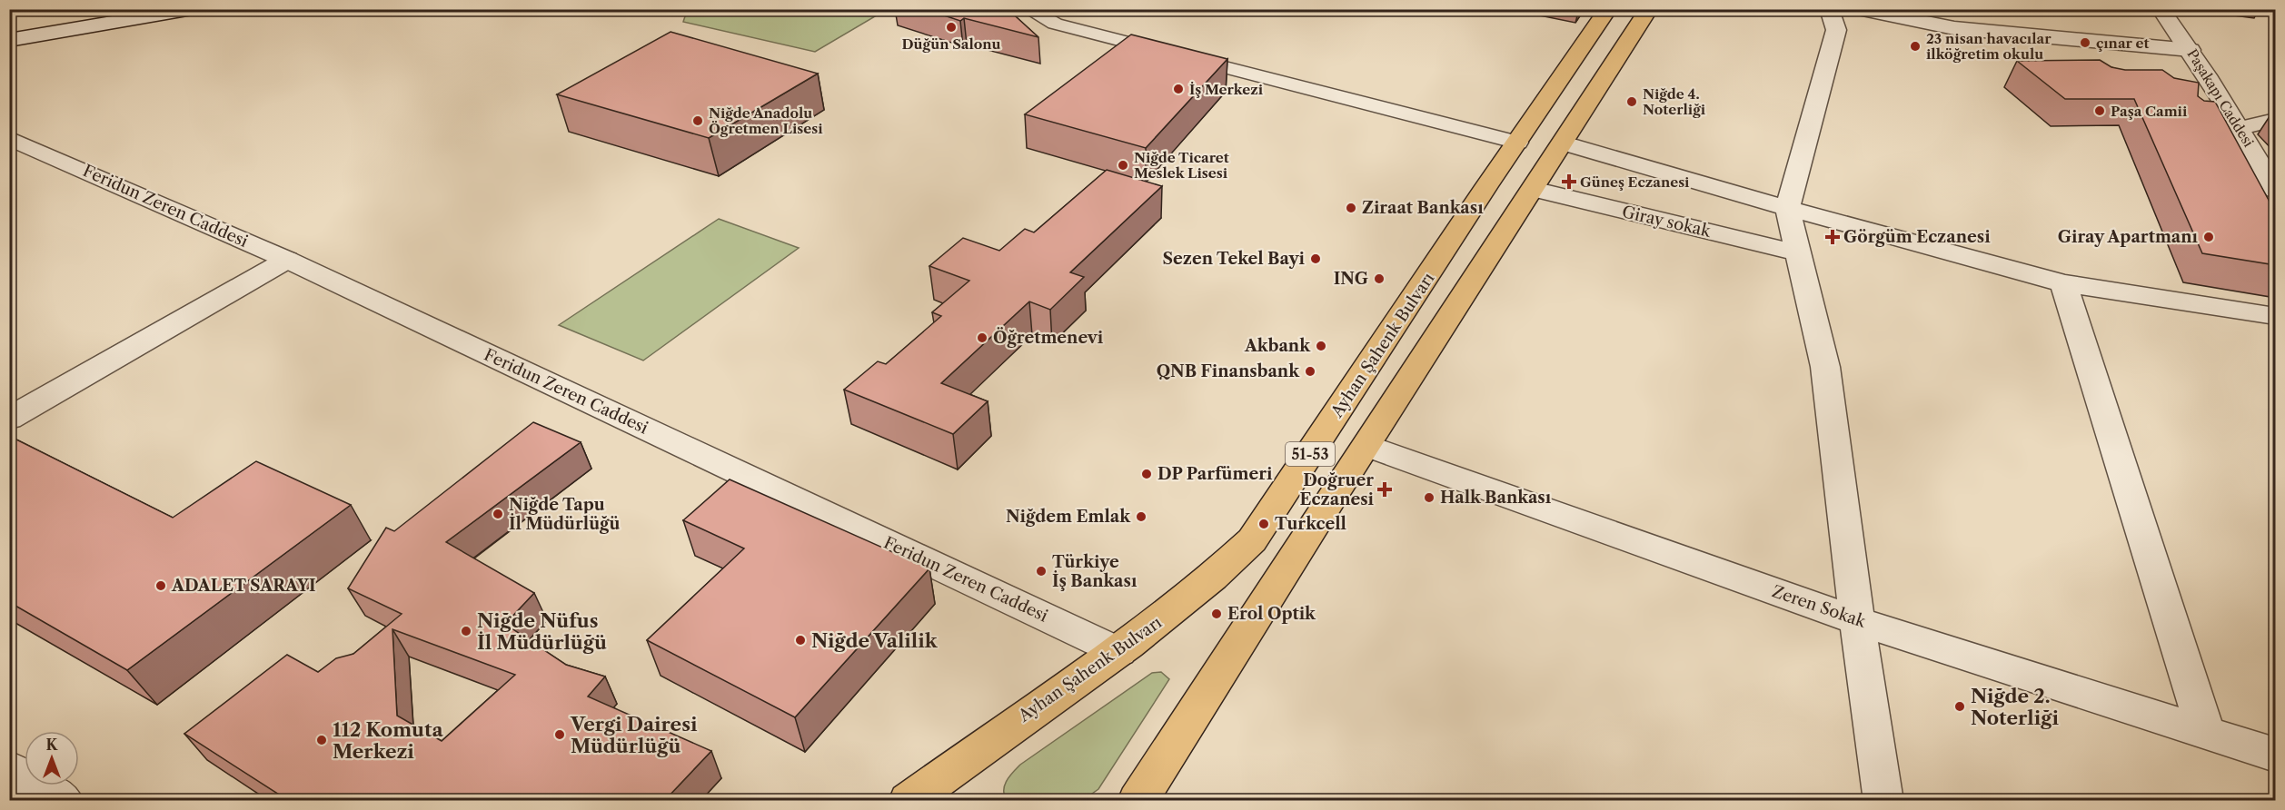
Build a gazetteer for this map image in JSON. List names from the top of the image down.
{
  "streets": {
    "main road": ["Ayhan Şahenk Bulvarı", "51-53"],
    "street": [
      "Paşakapı Caddesi",
      "Feridun Zeren Caddesi",
      "Giray sokak",
      "Zeren Sokak"
    ]
  },
  "crossings": [
    ["Feridun Zeren Caddesi", "Ayhan Şahenk Bulvarı"],
    ["Giray sokak", "51-53"],
    ["51-53", "Zeren Sokak"]
  ],
  "places": {
    "other": [
      "Düğün Salonu",
      "çınar et",
      "23 nisan havacılar ilköğretim okulu",
      "İş Merkezi",
      "Niğde 4. Noterliği",
      "Paşa Camii",
      "Niğde Anadolu Ögretmen Lisesi",
      "Niğde Ticaret Meslek Lisesi",
      "Ziraat Bankası",
      "Giray Apartmanı",
      "Sezen Tekel Bayi",
      "ING",
      "Öğretmenevi",
      "Akbank",
      "QNB Finansbank",
      "DP Parfümeri",
      "Halk Bankası",
      "Niğde Tapu İl Müdürlüğü",
      "Niğdem Emlak",
      "Turkcell",
      "Türkiye İş Bankası",
      "ADALET SARAYI",
      "Erol Optik",
      "Niğde Nüfus İl Müdürlüğü",
      "Niğde Valilik",
      "Niğde 2. Noterliği",
      "Vergi Dairesi Müdürlüğü",
      "112 Komuta Merkezi"
    ],
    "health": ["Güneş Eczanesi", "Görgüm Eczanesi", "Doğruer Eczanesi"]
  },
  "north": "top"
}
